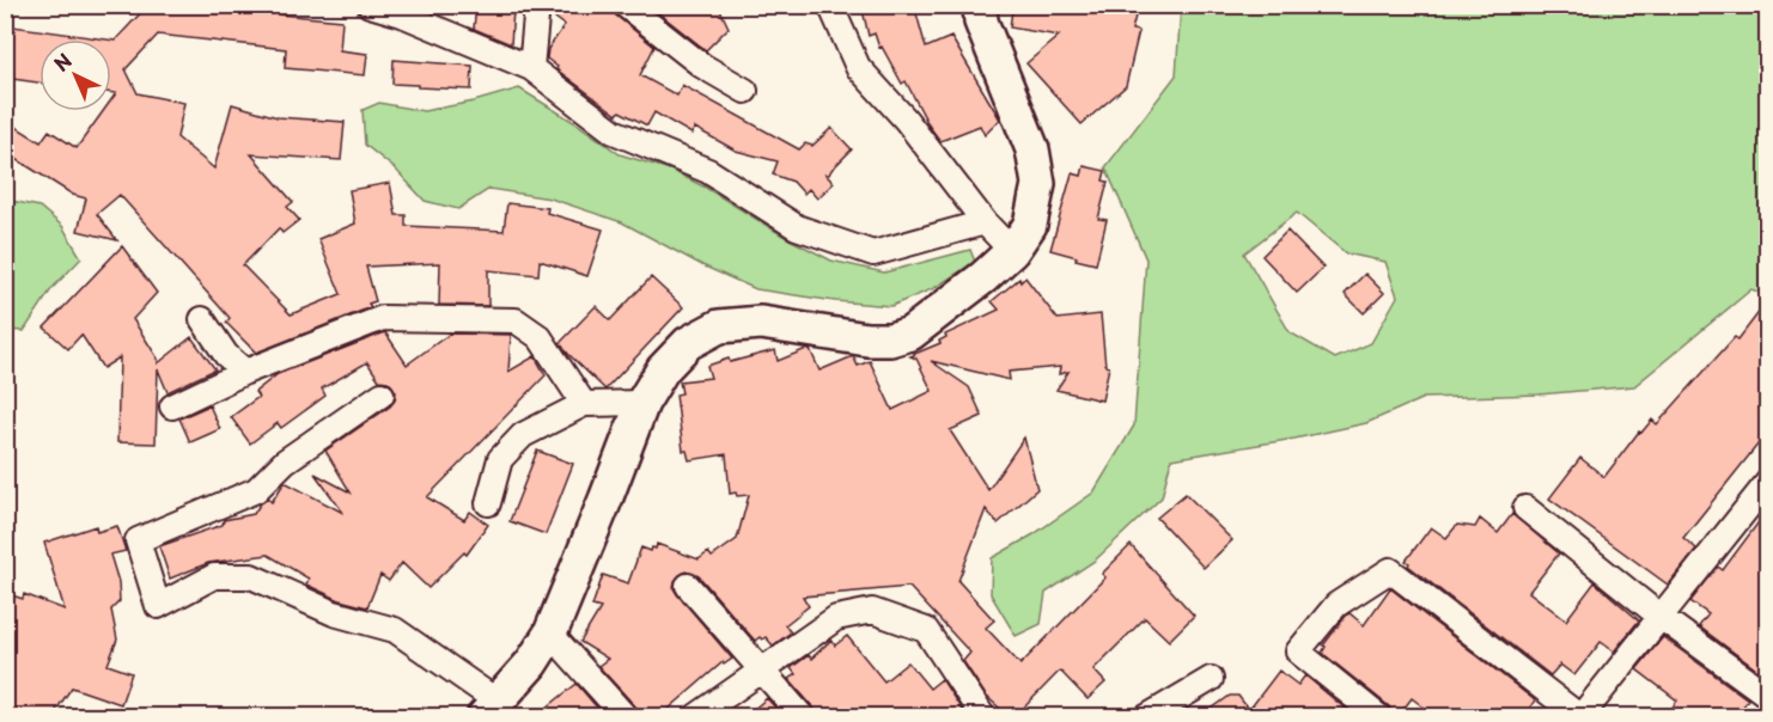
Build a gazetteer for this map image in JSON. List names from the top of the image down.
{
  "north": "top left"
}
